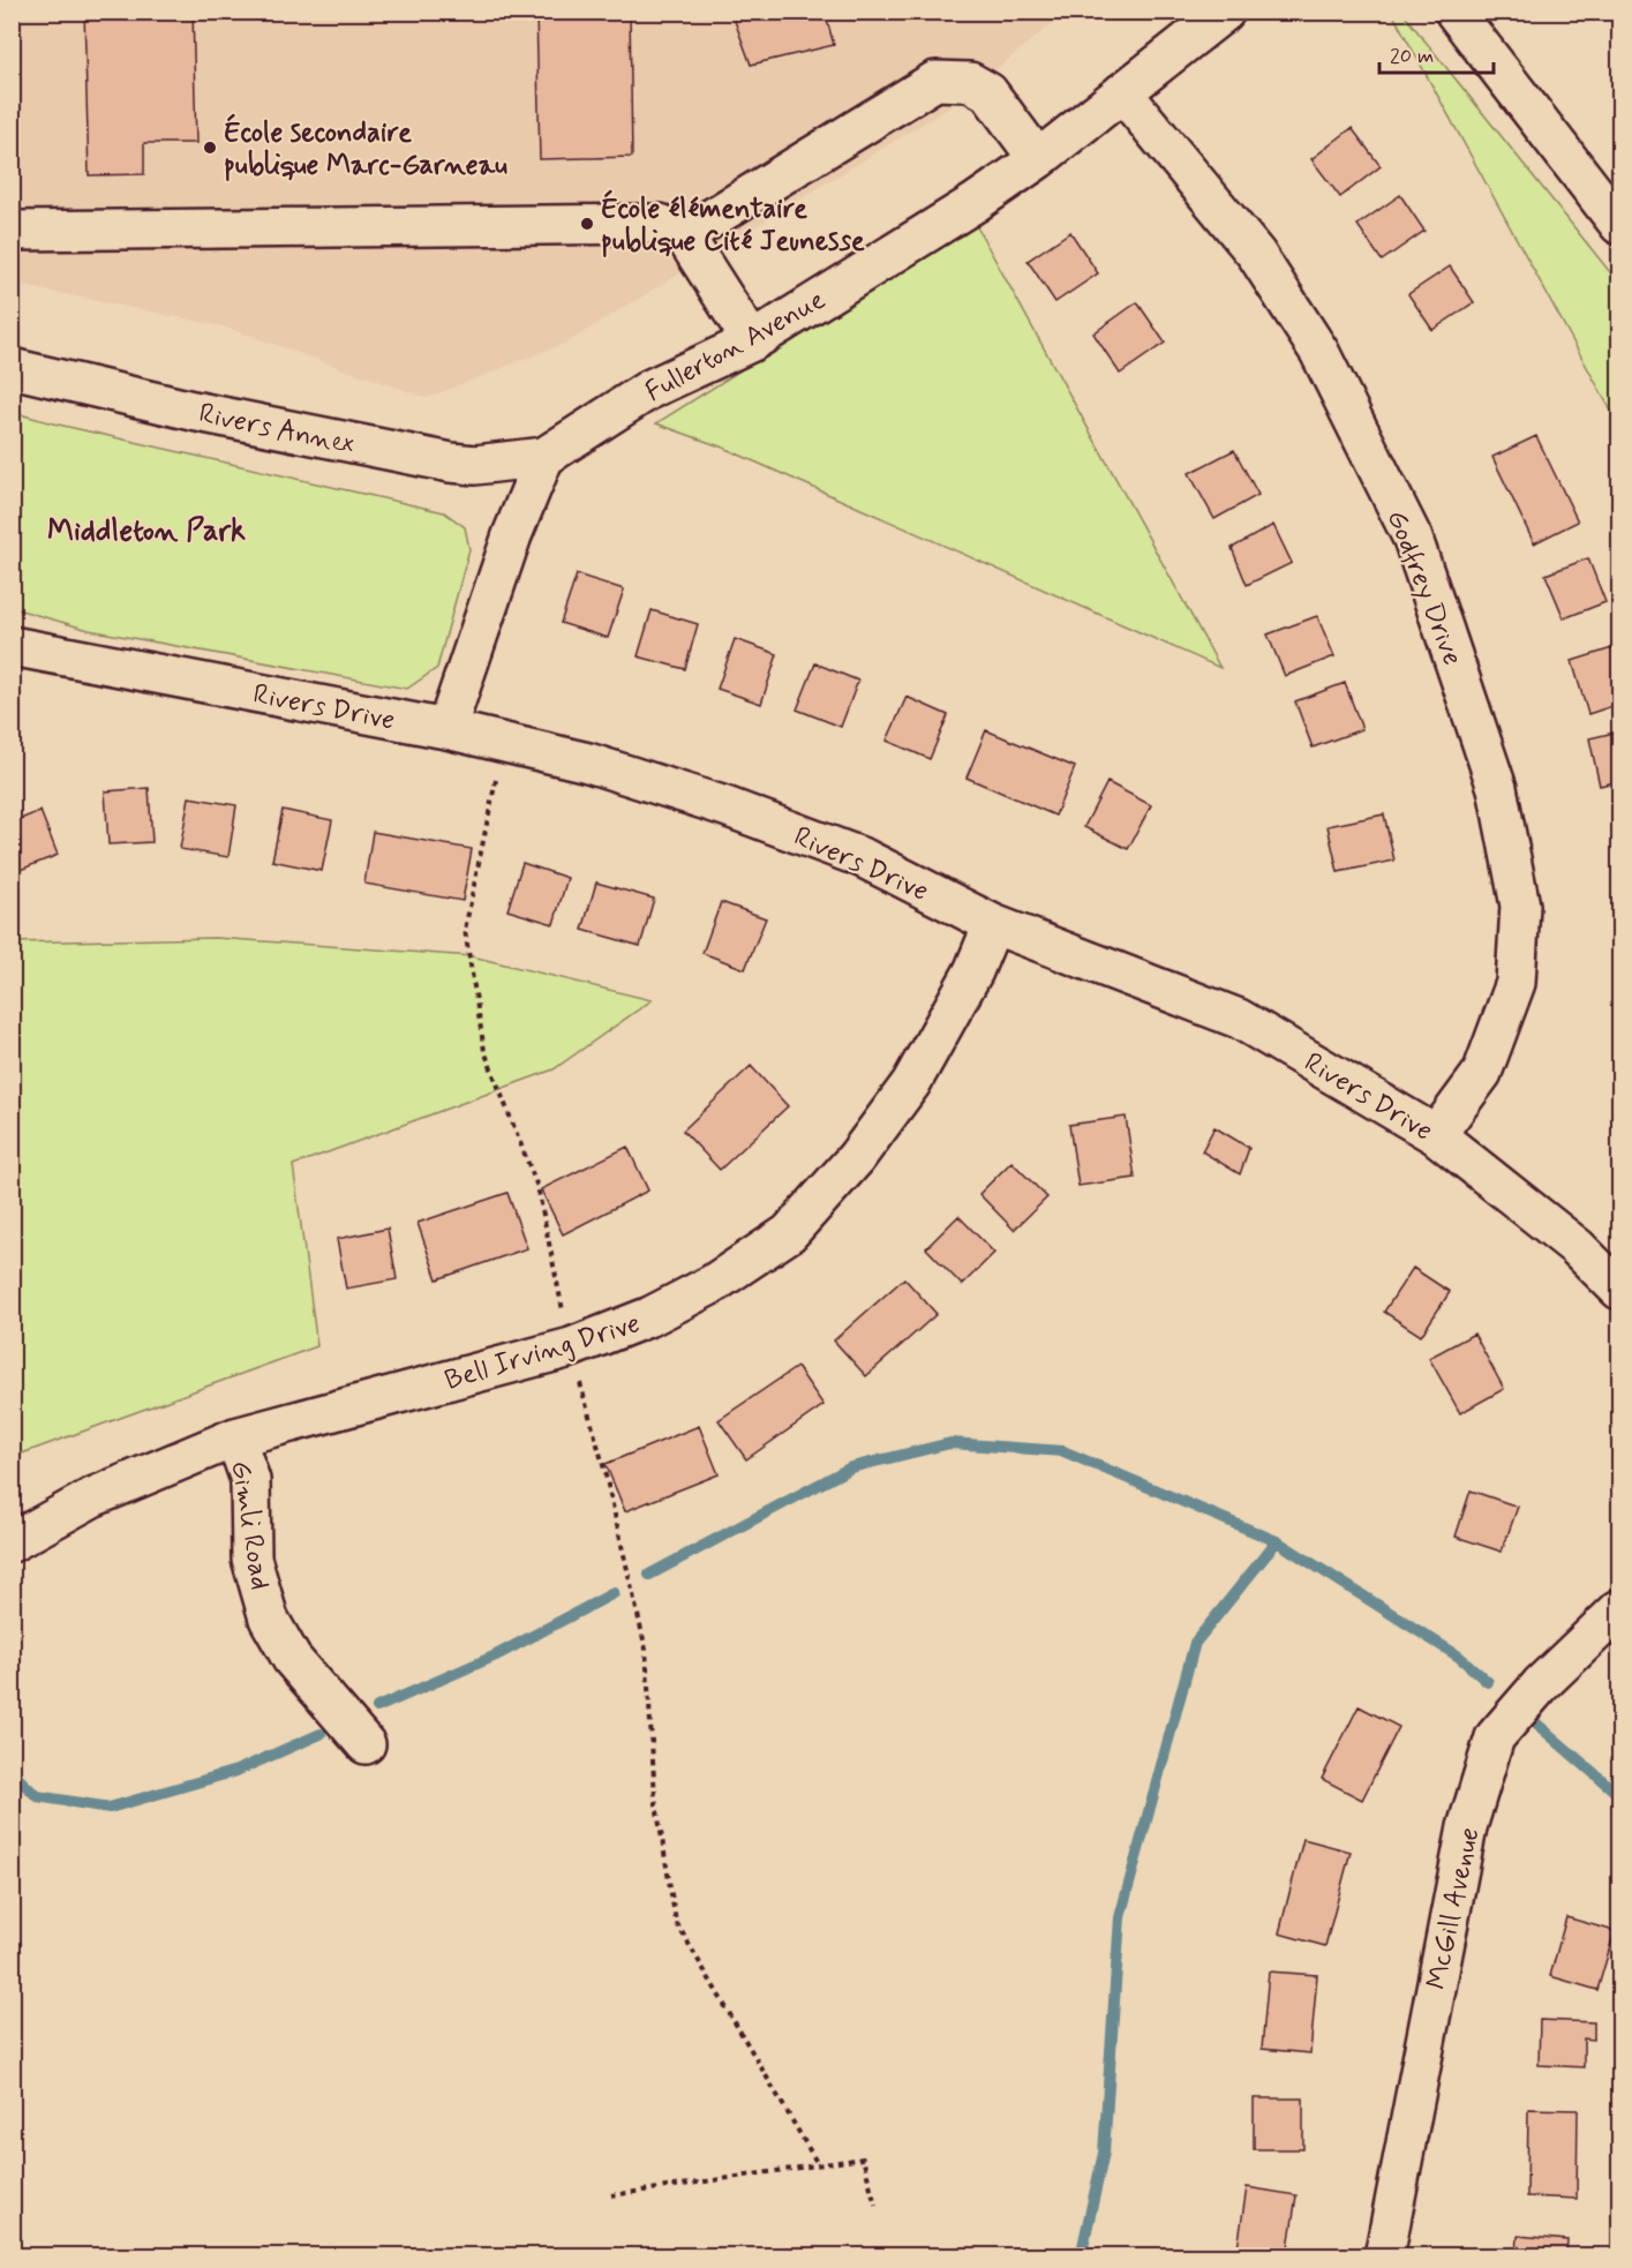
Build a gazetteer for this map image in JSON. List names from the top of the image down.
{
  "streets": {
    "street": [
      "Fullerton Avenue",
      "Rivers Annex",
      "Godfrey Drive",
      "Rivers Drive",
      "Bell Irving Drive",
      "Gimli Road",
      "McGill Avenue"
    ]
  },
  "crossings": [
    ["Fullerton Avenue", "Rivers Annex"],
    ["Fullerton Avenue", "Godfrey Drive"],
    ["Godfrey Drive", "Rivers Drive"],
    ["Rivers Drive", "Bell Irving Drive"],
    ["Bell Irving Drive", "Gimli Road"]
  ],
  "districts": ["Middleton Park"],
  "places": ["École secondaire publique Marc-Garneau", "École élémentaire publique Cité Jeunesse"],
  "scale_bar": "20 m"
}
